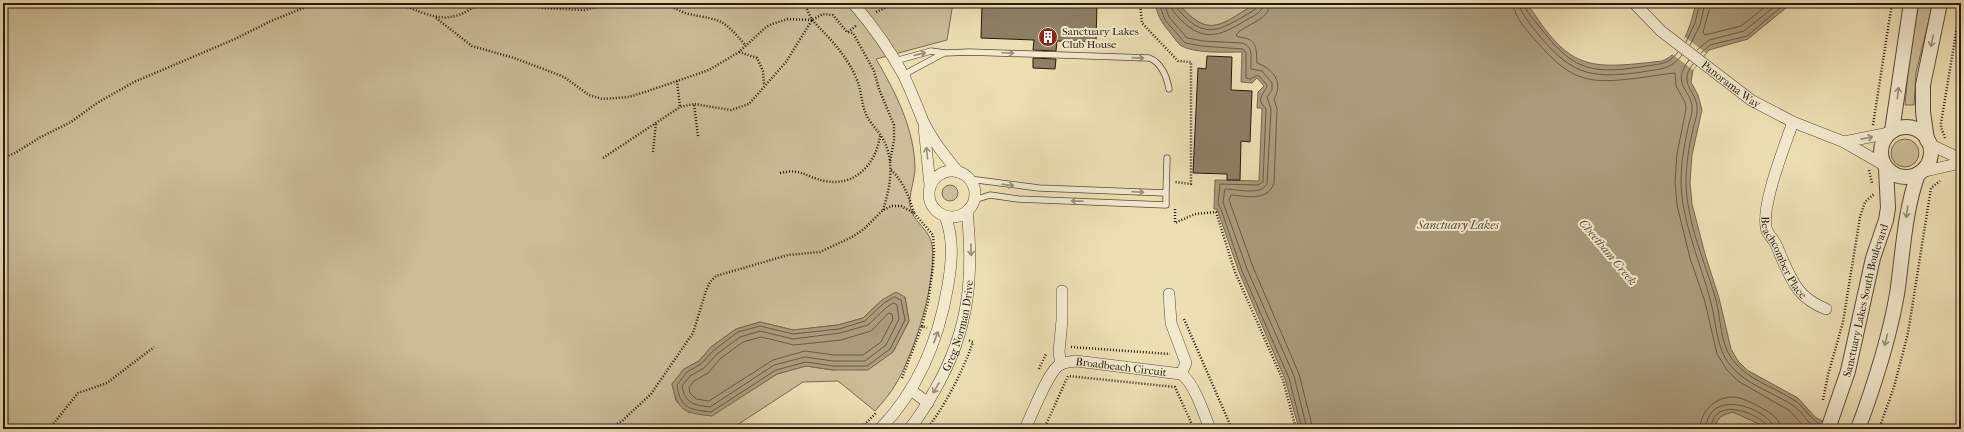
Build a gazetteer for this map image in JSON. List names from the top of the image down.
{
  "streets": {
    "street": [
      "Panorama Way",
      "Beachcomber Place",
      "Sanctuary Lakes South Boulevard",
      "Greg Norman Drive",
      "Broadbeach Circuit"
    ]
  },
  "crossings": [
    ["Panorama Way", "Beachcomber Place"],
    ["Panorama Way", "Sanctuary Lakes South Boulevard"]
  ],
  "water": ["Sanctuary Lakes", "Cheetham Creek"],
  "places": {
    "building": ["Sanctuary Lakes Club House"]
  }
}
